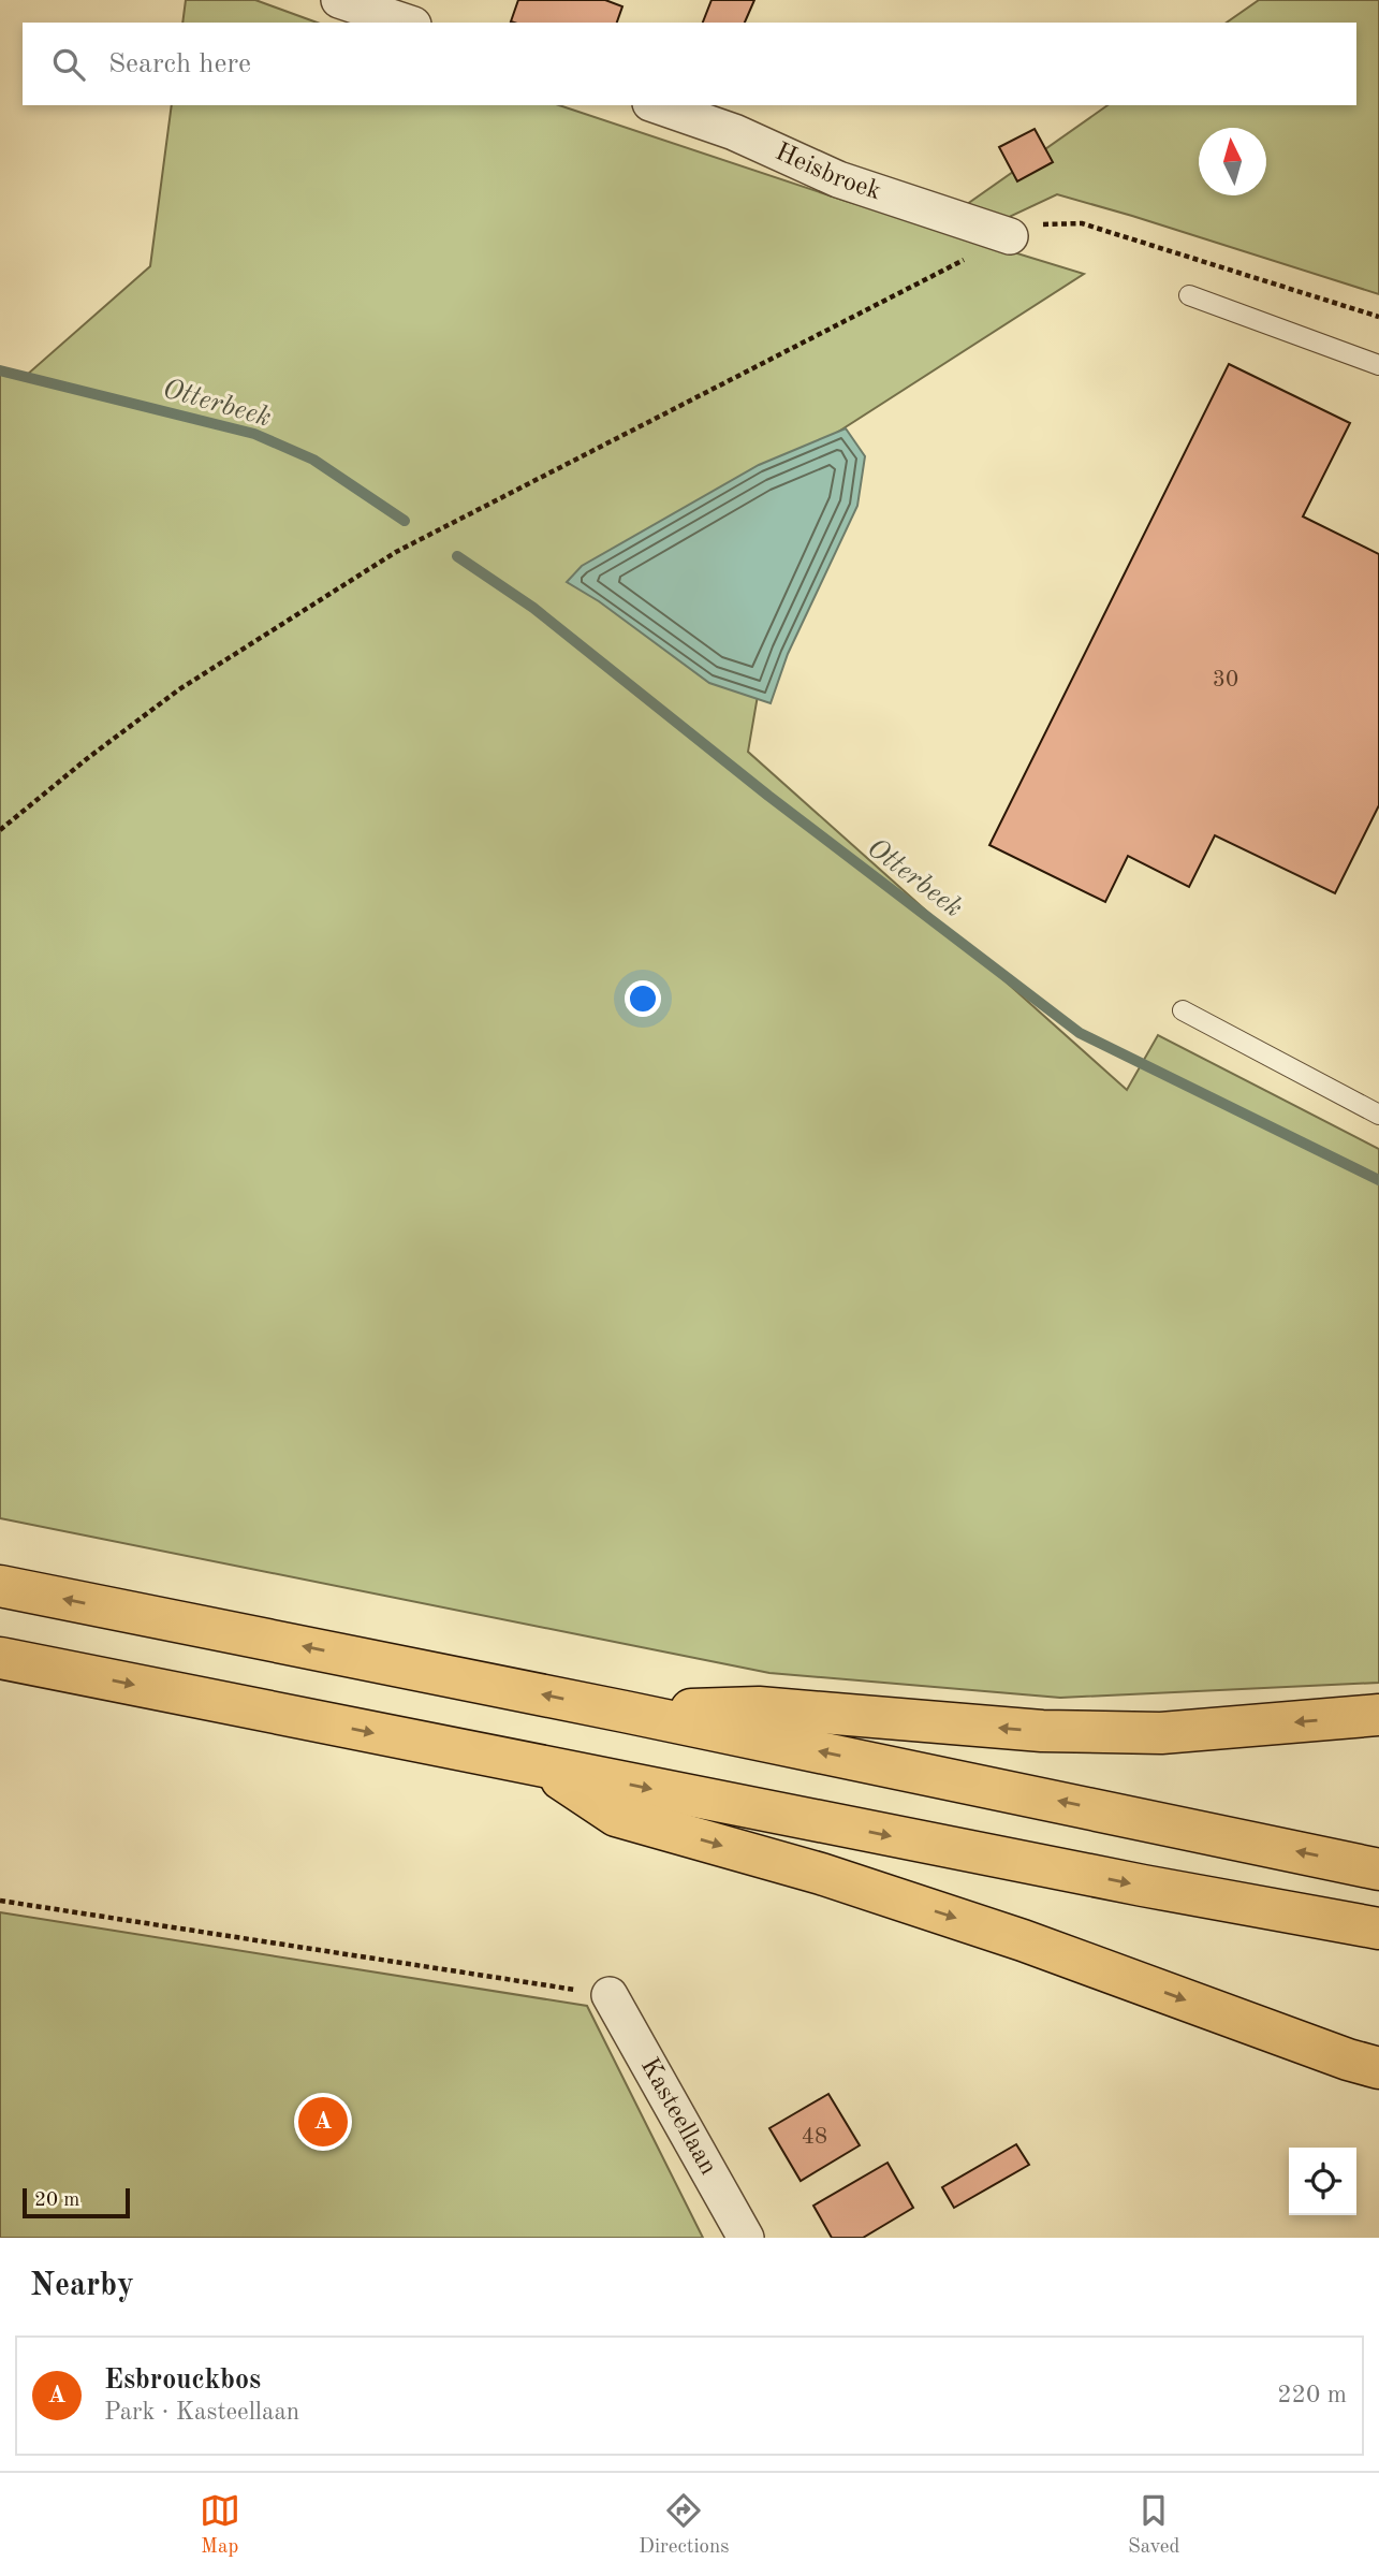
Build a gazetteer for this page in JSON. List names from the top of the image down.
{
  "streets": {
    "street": ["Heisbroek", "Kasteellaan"]
  },
  "water": ["Otterbeek"],
  "house_numbers": ["30", "48"],
  "scale_bar": "20 m",
  "north": "top",
  "page": {
    "search": "Search here",
    "pins": "A",
    "scale": "20 m",
    "heading": "Nearby",
    "list": [
      {
        "mark": "A",
        "name": "Esbrouckbos",
        "note": "Park · Kasteellaan",
        "value": "220 m"
      }
    ],
    "nav": ["Map", "Directions", "Saved"]
  }
}
